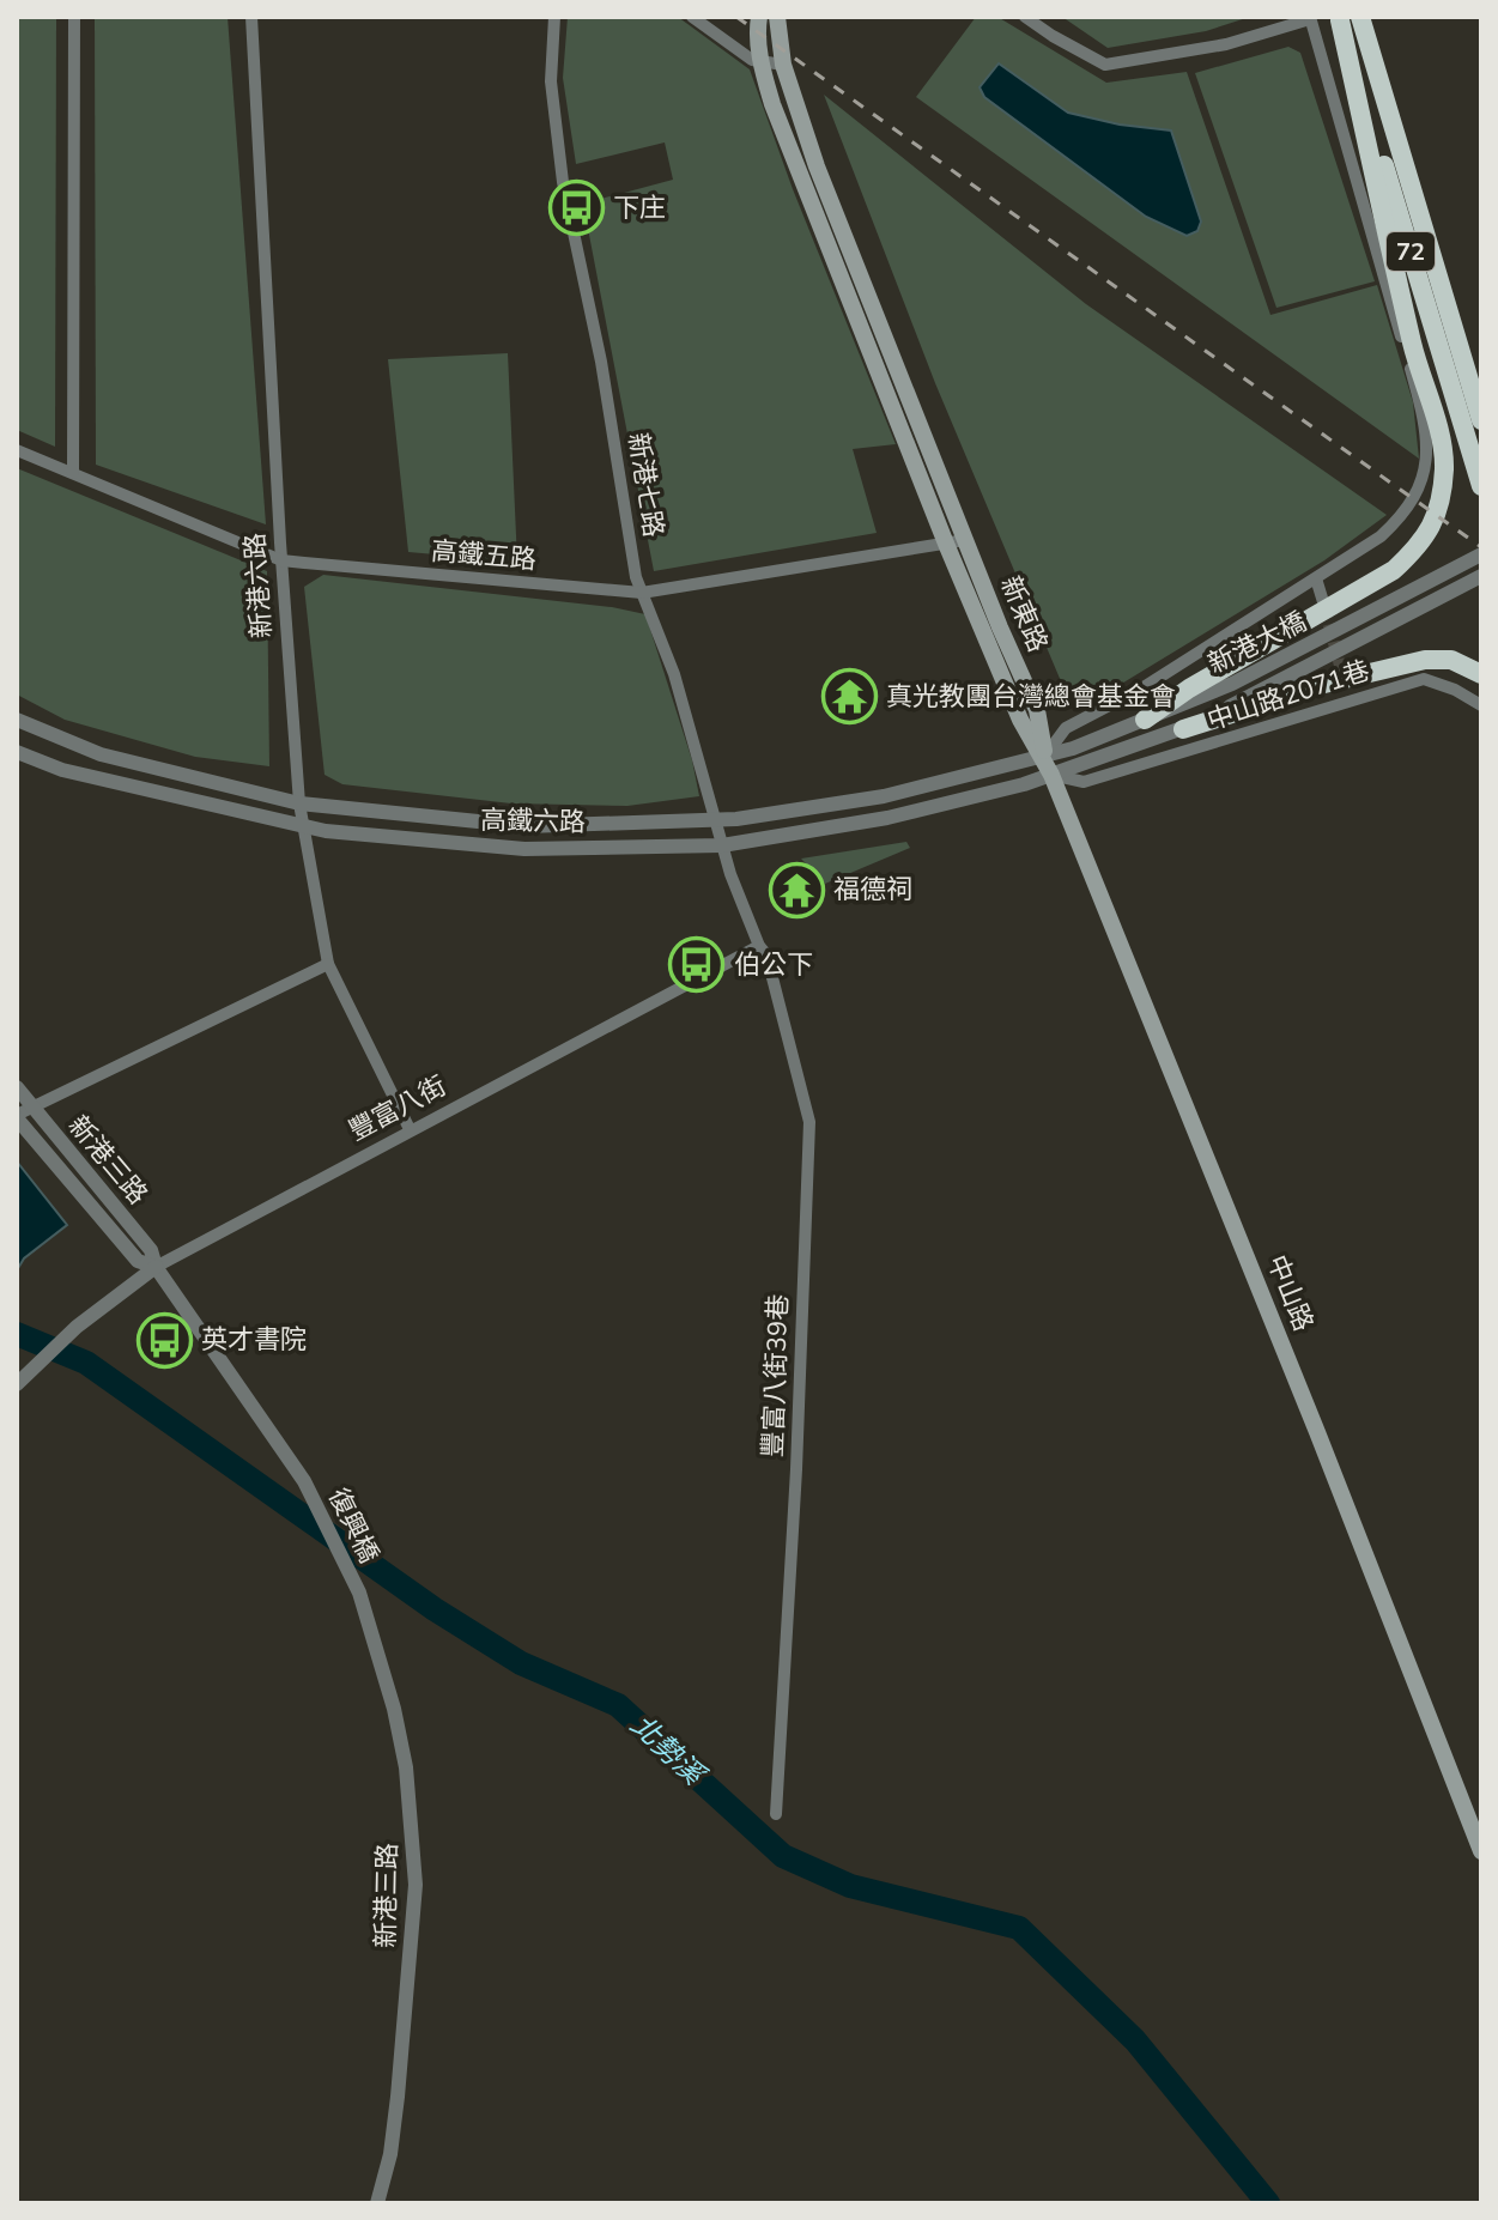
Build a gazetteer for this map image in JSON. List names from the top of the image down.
{
  "streets": {
    "highway": ["72"],
    "main road": ["新東路", "中山路"],
    "street": [
      "新港七路",
      "高鐵五路",
      "新港六路",
      "新港大橋",
      "中山路2071巷",
      "高鐵六路",
      "豐富八街",
      "新港三路",
      "豐富八街39巷",
      "復興橋"
    ]
  },
  "crossings": [
    ["新港七路", "高鐵五路"],
    ["新港七路", "高鐵六路"],
    ["新港七路", "豐富八街"],
    ["新港七路", "豐富八街39巷"],
    ["高鐵五路", "新港六路"],
    ["高鐵五路", "新東路"],
    ["新港六路", "高鐵六路"],
    ["新港六路", "豐富八街"],
    ["新東路", "新港大橋"],
    ["新東路", "高鐵六路"],
    ["新東路", "中山路"],
    ["新港大橋", "中山路2071巷"],
    ["新港大橋", "高鐵六路"],
    ["新港大橋", "中山路"],
    ["中山路2071巷", "高鐵六路"],
    ["中山路2071巷", "中山路"],
    ["高鐵六路", "中山路"],
    ["豐富八街", "新港三路"],
    ["豐富八街", "豐富八街39巷"],
    ["新港三路", "復興橋"]
  ],
  "water": ["北勢溪"],
  "places": {
    "bus stop": ["下庄", "伯公下", "英才書院"],
    "temple": ["真光教團台灣總會基金會", "福德祠"]
  }
}
